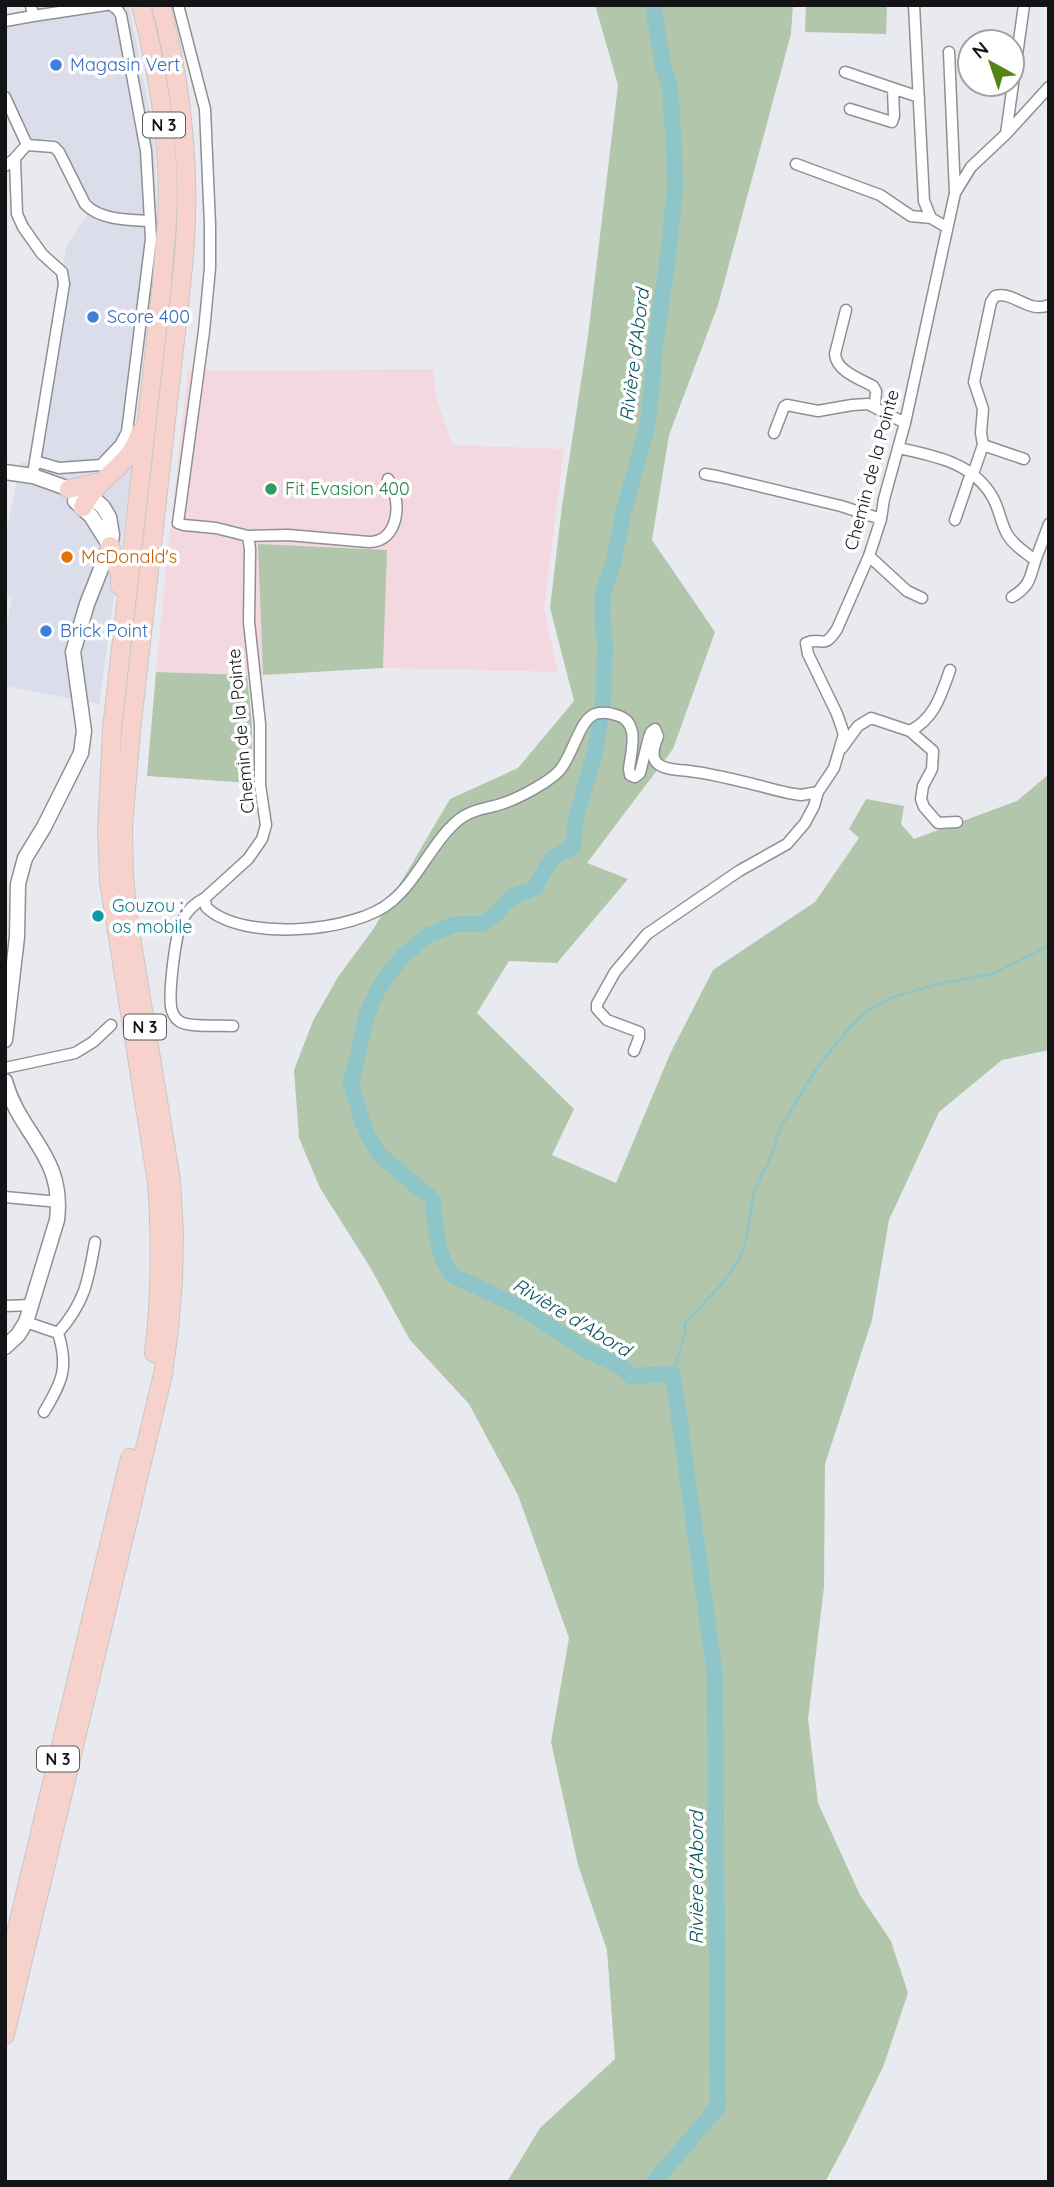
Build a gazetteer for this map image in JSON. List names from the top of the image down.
{
  "streets": {
    "highway": ["N 3"],
    "street": ["Chemin de la Pointe"]
  },
  "water": ["Rivière d'Abord"],
  "places": [
    "Magasin Vert",
    "Score 400",
    "Fit Evasion 400",
    "McDonald's",
    "Brick Point",
    "Gouzou : os mobile"
  ],
  "north": "top left"
}
